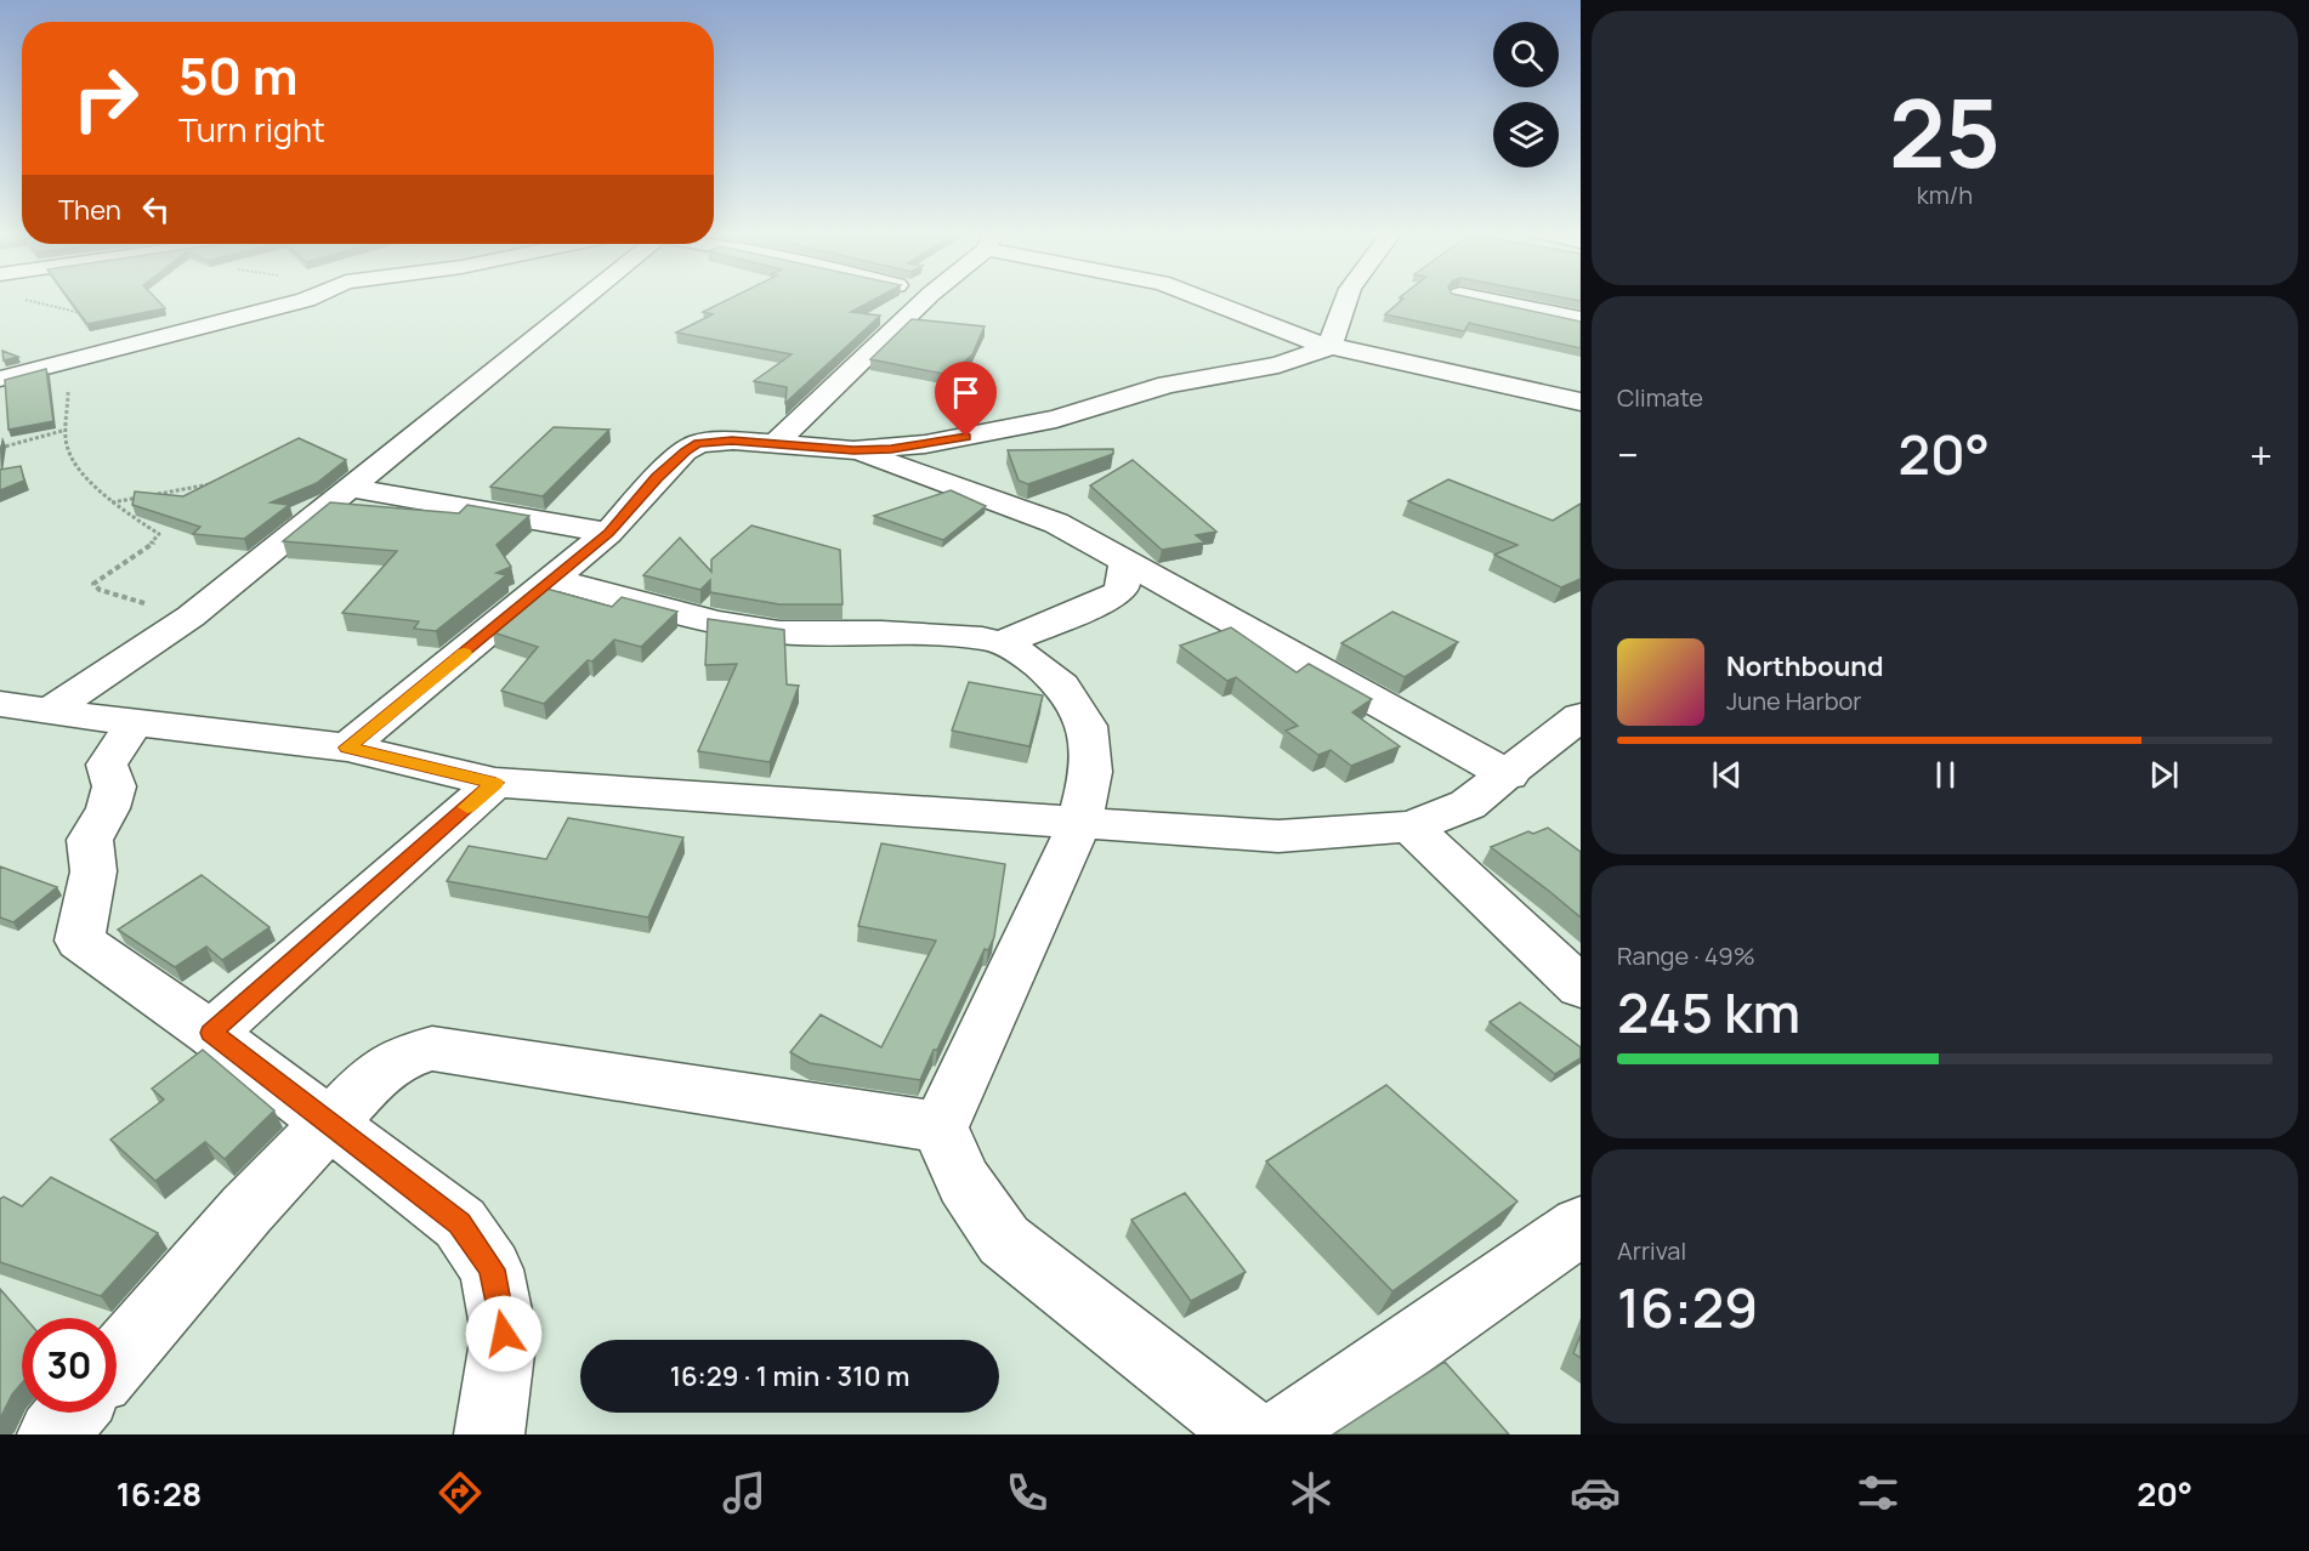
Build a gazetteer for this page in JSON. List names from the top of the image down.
{
  "page": {
    "tile": [
      ["25", "km/h"],
      "Climate",
      ["Range · 49%", "245 km"],
      ["Arrival", "16:29"]
    ],
    "turn": ["50 m", "Turn right"],
    "then": "Then",
    "heat": ["−", "20°", "+"],
    "song": ["Northbound", "June Harbor"],
    "limit": "30",
    "trip": "16:29 · 1 min · 310 m",
    "tabs": ["16:28", "20°"]
  }
}
